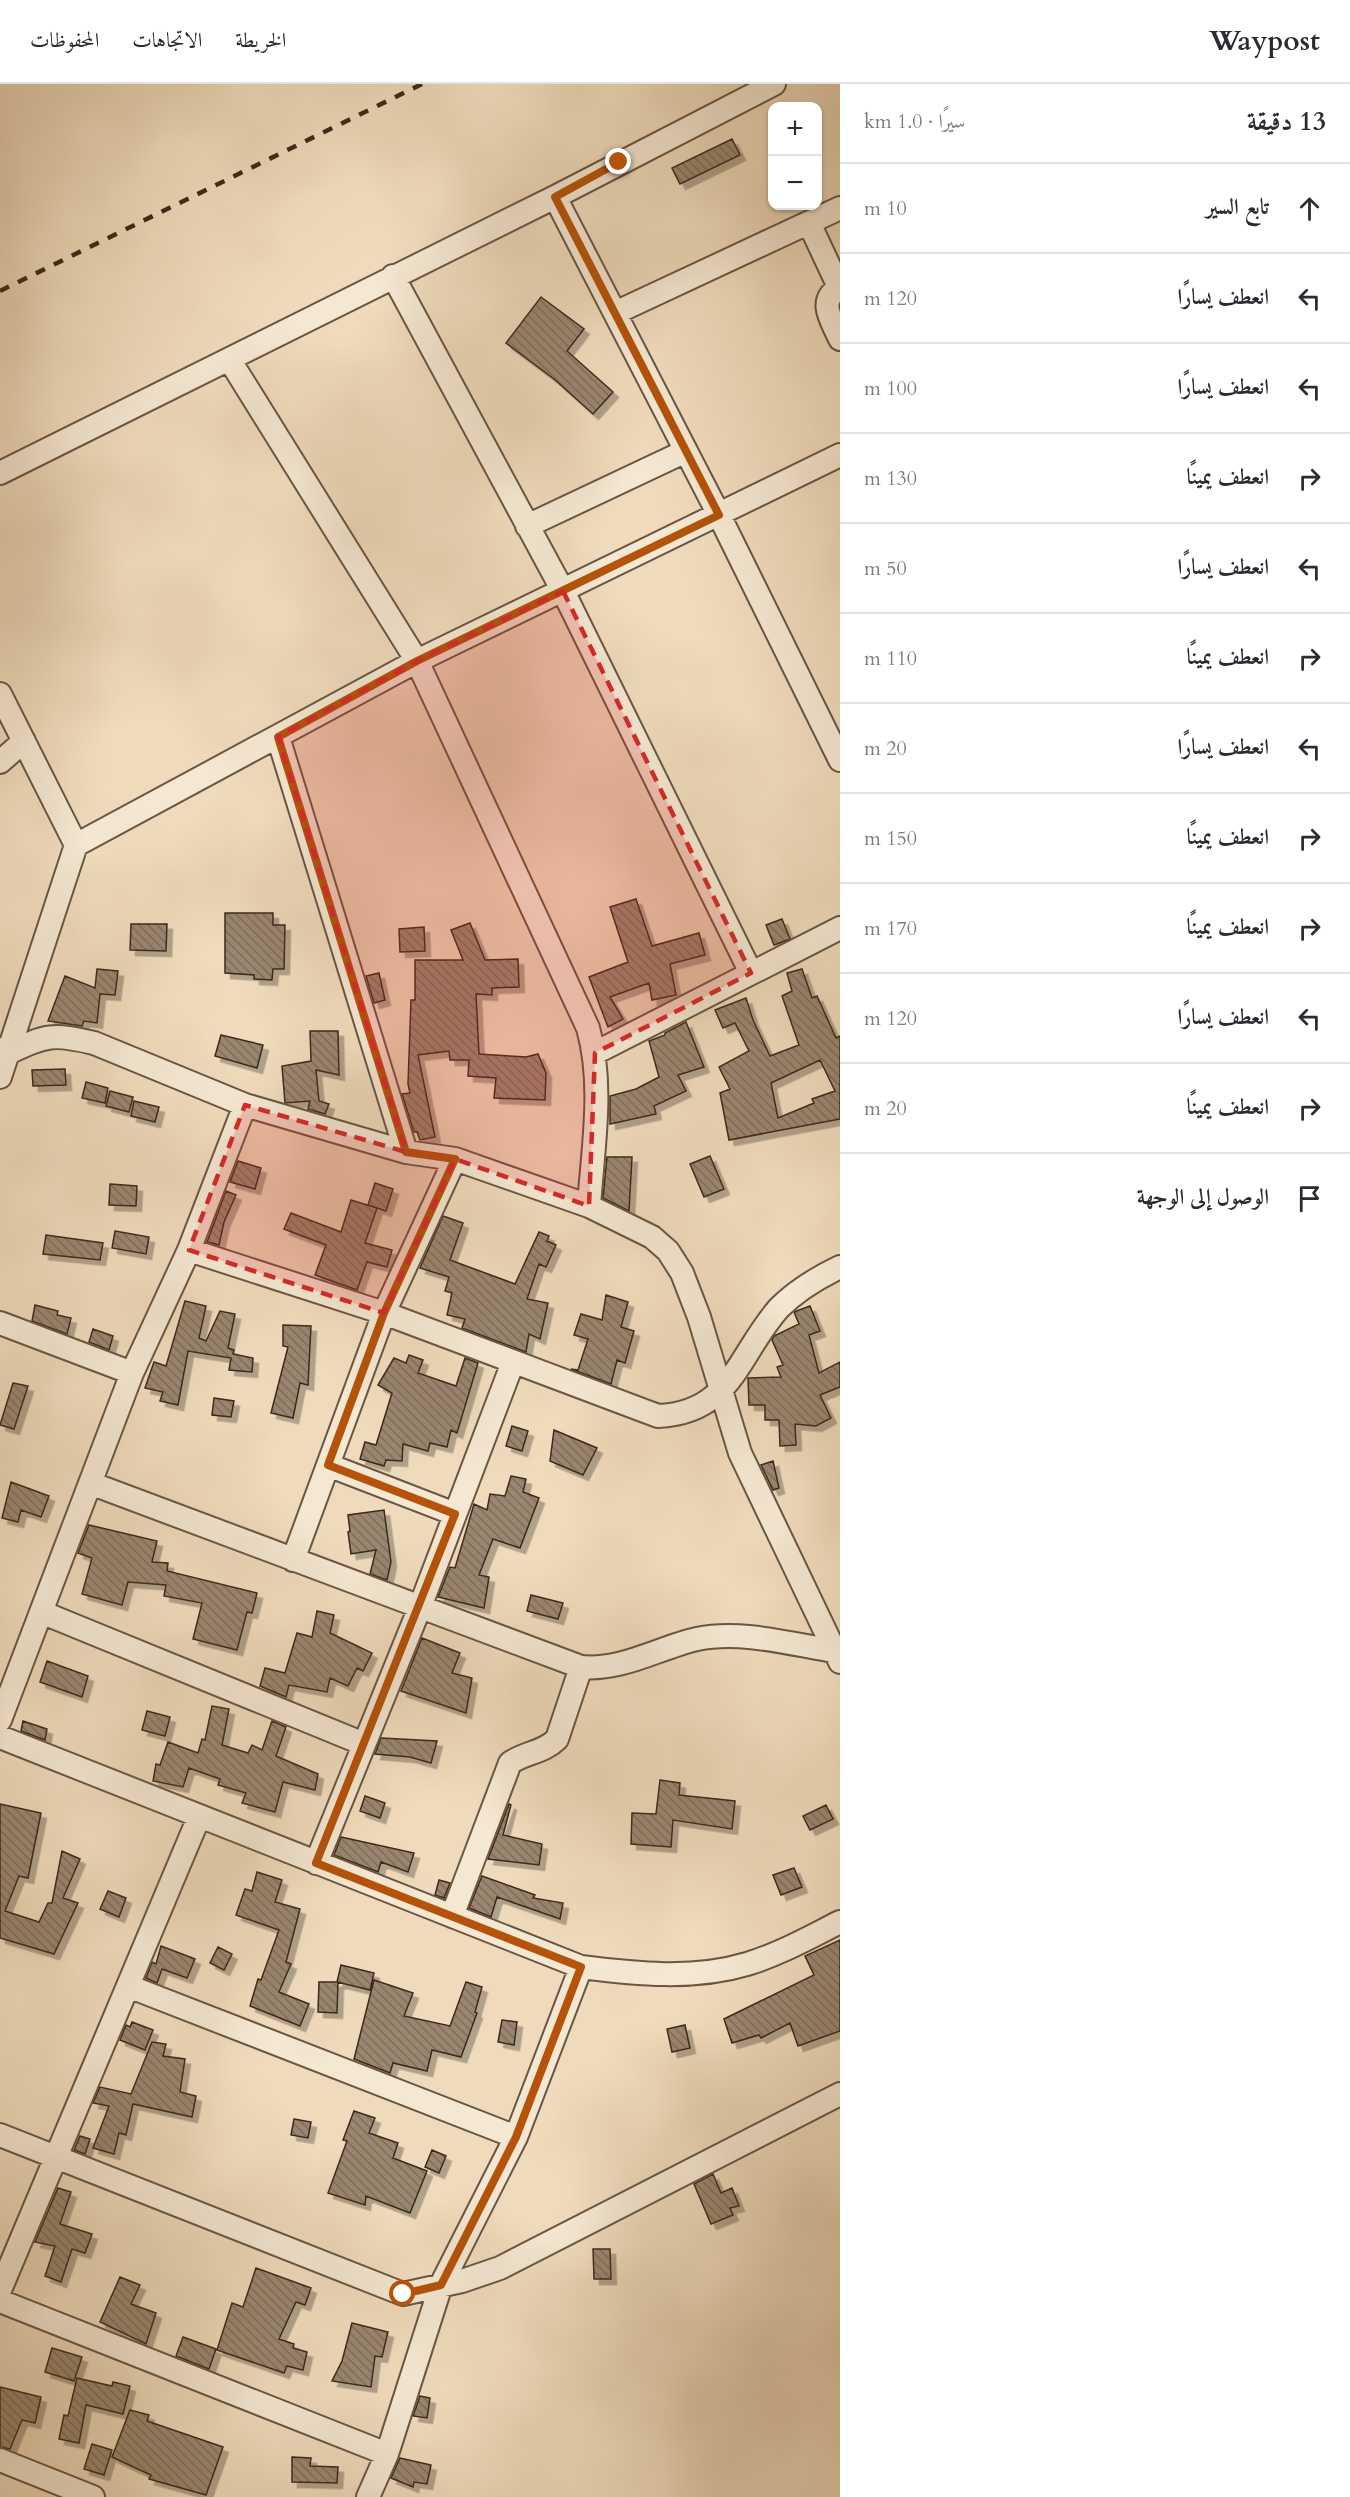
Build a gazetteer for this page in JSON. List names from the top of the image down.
{
  "page": {
    "header": "Waypost",
    "nav": ["الخريطة", "الاتجاهات", "المحفوظات"],
    "heading": ["13 دقيقة", "سيرًا · 1.0 km"],
    "map_buttons": ["+", "−"],
    "list": [
      ["تابع السير", "10 m"],
      ["انعطف يسارًا", "120 m"],
      ["انعطف يسارًا", "100 m"],
      ["انعطف يمينًا", "130 m"],
      ["انعطف يسارًا", "50 m"],
      ["انعطف يمينًا", "110 m"],
      ["انعطف يسارًا", "20 m"],
      ["انعطف يمينًا", "150 m"],
      ["انعطف يمينًا", "170 m"],
      ["انعطف يسارًا", "120 m"],
      ["انعطف يمينًا", "20 m"],
      "الوصول إلى الوجهة"
    ]
  }
}
